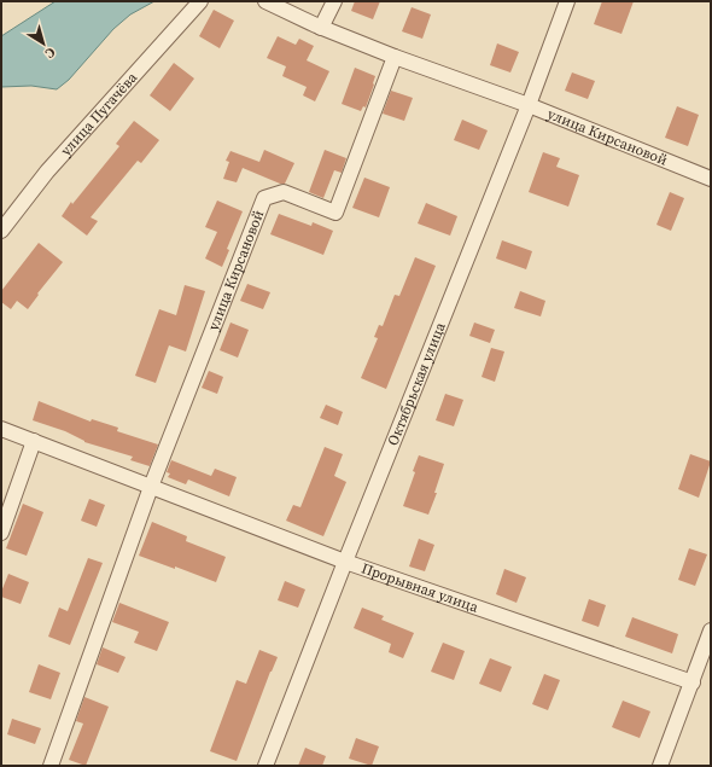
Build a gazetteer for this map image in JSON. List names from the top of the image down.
{
  "streets": {
    "street": [
      "улица Пугачёва",
      "улица Кирсановой",
      "Октябрьская улица",
      "Прорывная улица"
    ]
  },
  "crossings": [
    ["улица Кирсановой", "Октябрьская улица"],
    ["улица Кирсановой", "Прорывная улица"],
    ["Октябрьская улица", "Прорывная улица"]
  ],
  "north": "bottom right"
}
